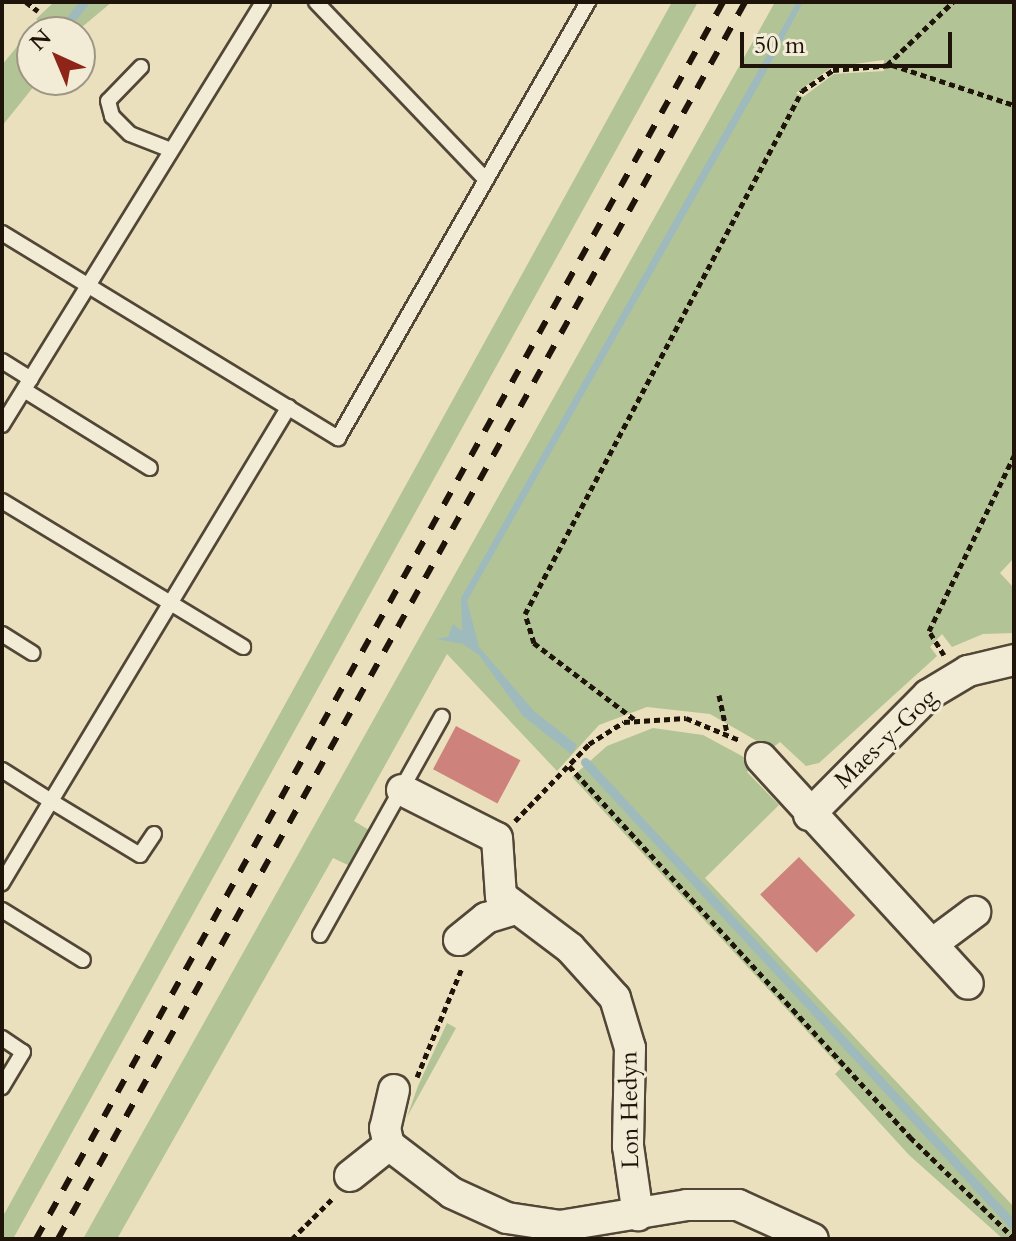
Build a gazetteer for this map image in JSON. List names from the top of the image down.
{
  "streets": {
    "street": ["Maes-y-Gog", "Lon Hedyn"]
  },
  "scale_bar": "50 m",
  "north": "top left"
}
